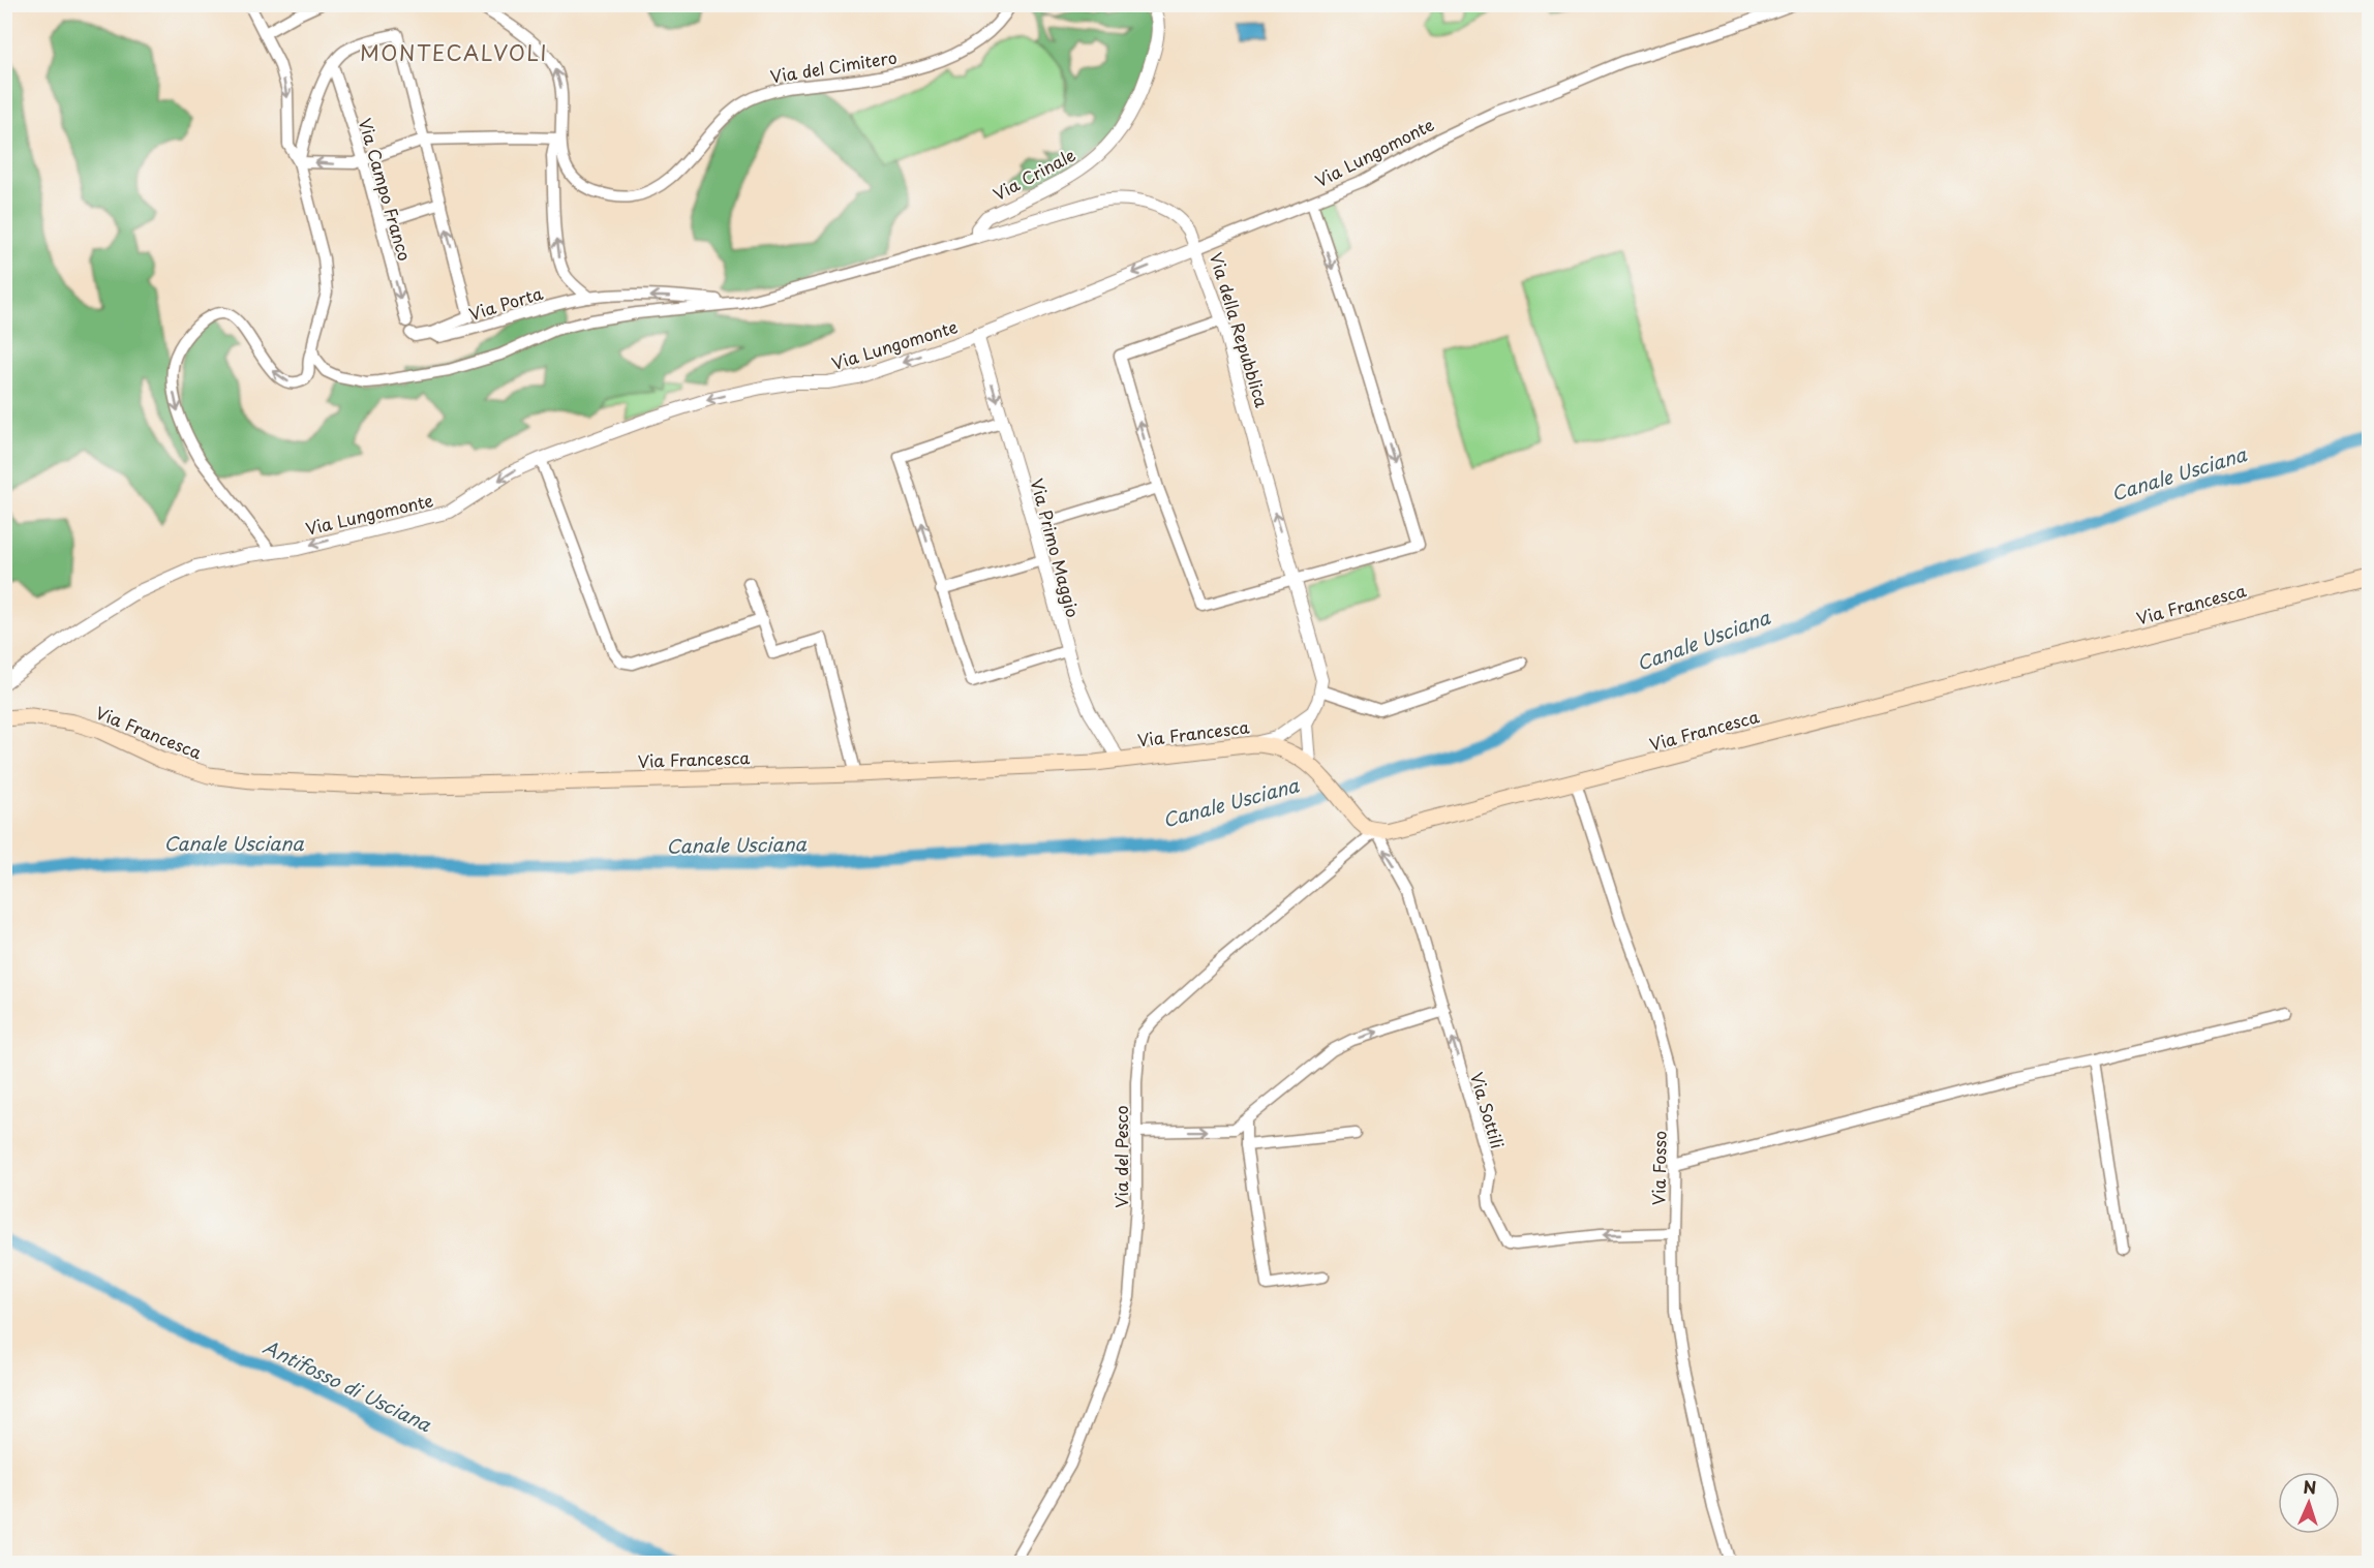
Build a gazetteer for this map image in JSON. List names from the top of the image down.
{
  "streets": {
    "main road": ["Via Francesca"],
    "street": [
      "Via del Cimitero",
      "Via Lungomonte",
      "Via Crinale",
      "Via Campo Franco",
      "Via Porta",
      "Via della Repubblica",
      "Via Primo Maggio",
      "Via Sottili",
      "Via del Pesco",
      "Via Fosso"
    ]
  },
  "crossings": [
    ["Via Lungomonte", "Via della Repubblica"],
    ["Via Lungomonte", "Via Primo Maggio"],
    ["Via Crinale", "Via della Repubblica"],
    ["Via Campo Franco", "Via Porta"],
    ["Via Porta", "Via della Repubblica"],
    ["Via Primo Maggio", "Via Francesca"],
    ["Via Francesca", "Via Sottili"],
    ["Via Francesca", "Via del Pesco"],
    ["Via Francesca", "Via Fosso"],
    ["Via Sottili", "Via del Pesco"],
    ["Via Sottili", "Via Fosso"]
  ],
  "one_way": ["Via Lungomonte", "Via Porta", "Via Sottili"],
  "districts": ["MONTECALVOLI"],
  "water": ["Canale Usciana", "Antifosso di Usciana"],
  "north": "top"
}
